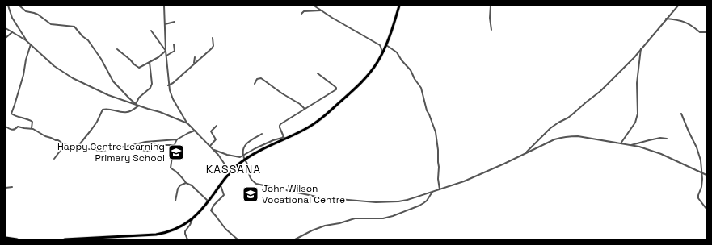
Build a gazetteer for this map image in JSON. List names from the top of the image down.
{
  "districts": ["KASSANA"],
  "places": {
    "school or university": ["Happy Centre Learning Primary School", "John Wilson Vocational Centre"]
  }
}
